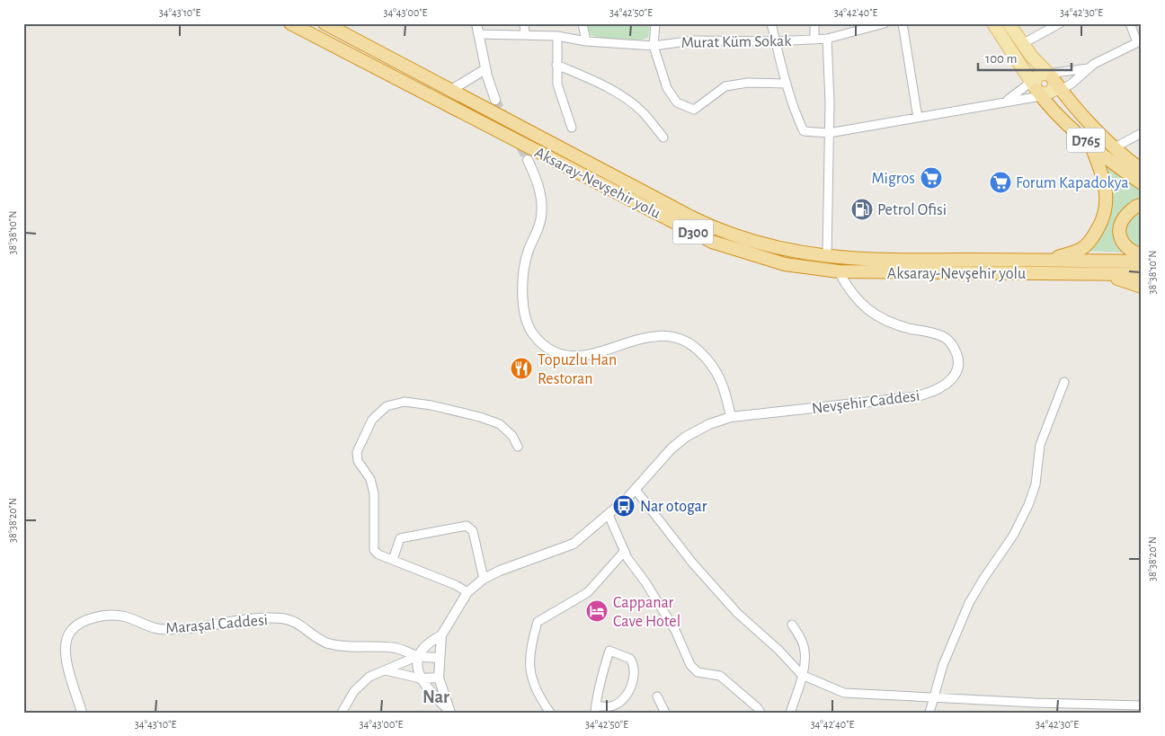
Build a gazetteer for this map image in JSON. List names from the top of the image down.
{
  "streets": {
    "highway": ["D765", "Aksaray-Nevşehir yolu", "D300"],
    "street": ["Murat Küm Sokak", "Nevşehir Caddesi", "Maraşal Caddesi"]
  },
  "crossings": [
    ["Aksaray-Nevşehir yolu", "Nevşehir Caddesi"]
  ],
  "districts": ["Nar"],
  "places": {
    "supermarket": ["Migros", "Forum Kapadokya"],
    "fuel station": ["Petrol Ofisi"],
    "restaurant": ["Topuzlu Han Restoran"],
    "bus stop": ["Nar otogar"],
    "hotel": ["Cappanar Cave Hotel"]
  },
  "scale_bar": "100 m",
  "coordinates": [
    "34°43'10\"E",
    "34°43'00\"E",
    "34°42'50\"E",
    "34°42'40\"E",
    "34°42'30\"E",
    "38°38'10\"N",
    "38°38'20\"N"
  ]
}
